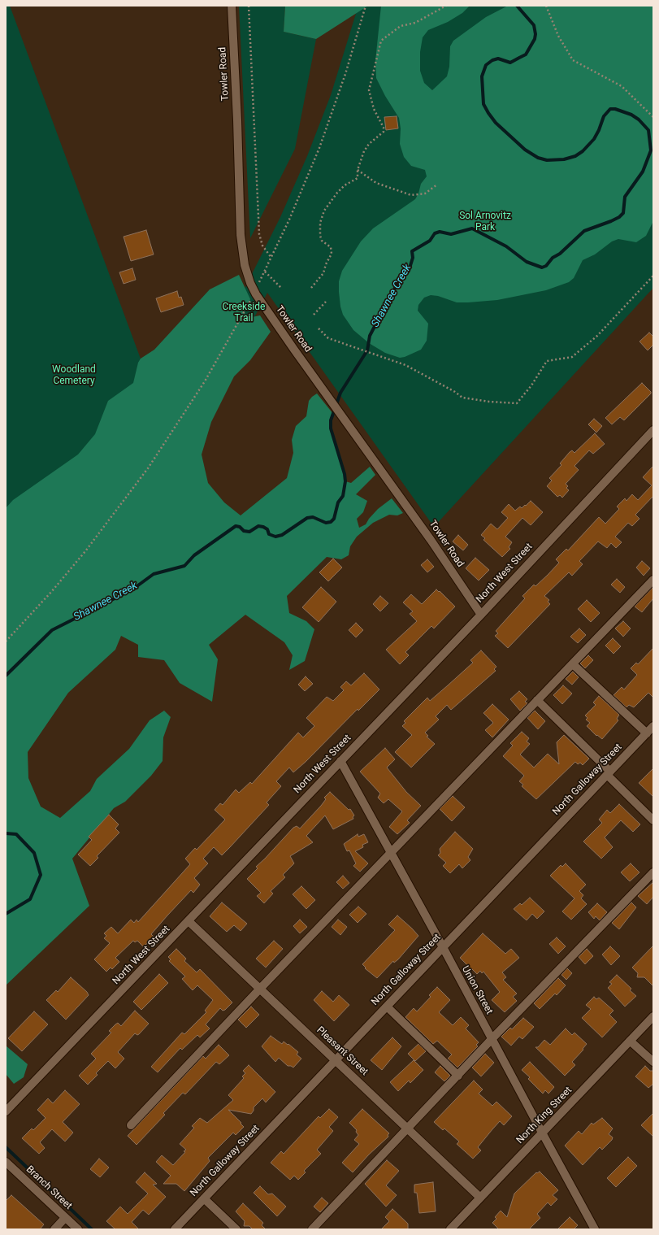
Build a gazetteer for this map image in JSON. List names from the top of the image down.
{
  "streets": {
    "street": [
      "Towler Road",
      "North West Street",
      "North Galloway Street",
      "Union Street",
      "Pleasant Street",
      "North King Street",
      "Branch Street"
    ]
  },
  "crossings": [
    ["Towler Road", "North West Street"],
    ["North West Street", "Union Street"],
    ["North West Street", "Pleasant Street"],
    ["North Galloway Street", "Union Street"],
    ["North Galloway Street", "Pleasant Street"],
    ["Union Street", "North King Street"],
    ["Pleasant Street", "North King Street"]
  ],
  "water": ["Shawnee Creek"],
  "parks": ["Sol Arnovitz Park", "Creekside Trail", "Woodland Cemetery"]
}
